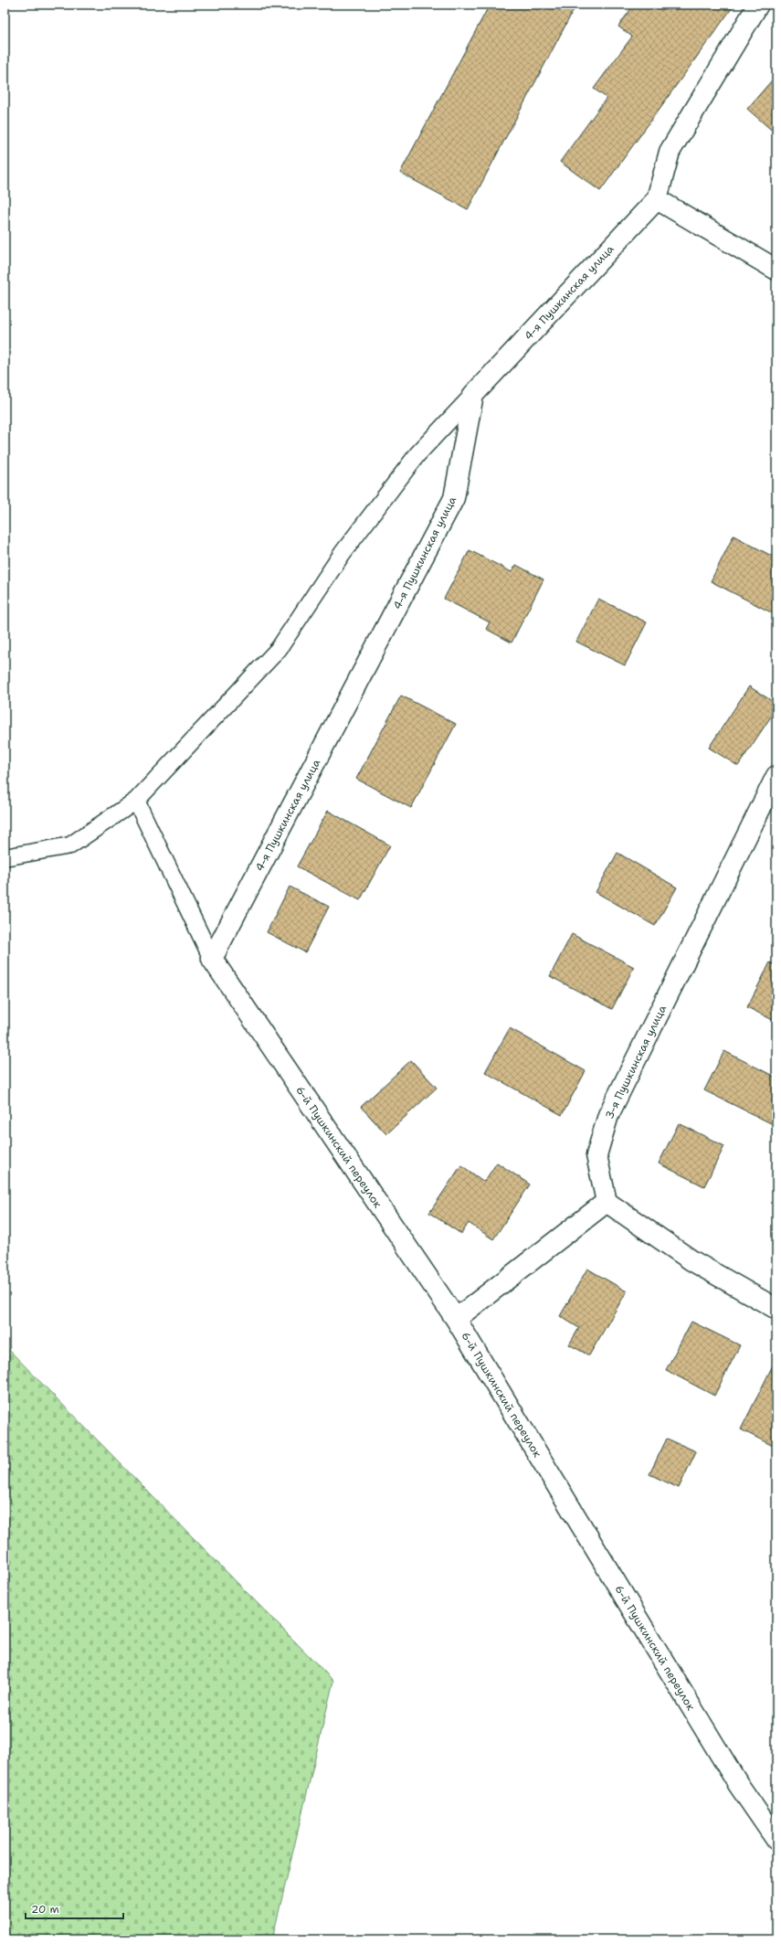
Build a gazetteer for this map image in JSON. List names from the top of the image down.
{
  "streets": {
    "street": ["4-я Пушкинская улица", "3-я Пушкинская улица", "6-й Пушкинский переулок"]
  },
  "crossings": [
    ["4-я Пушкинская улица", "6-й Пушкинский переулок"]
  ],
  "scale_bar": "20 m"
}
